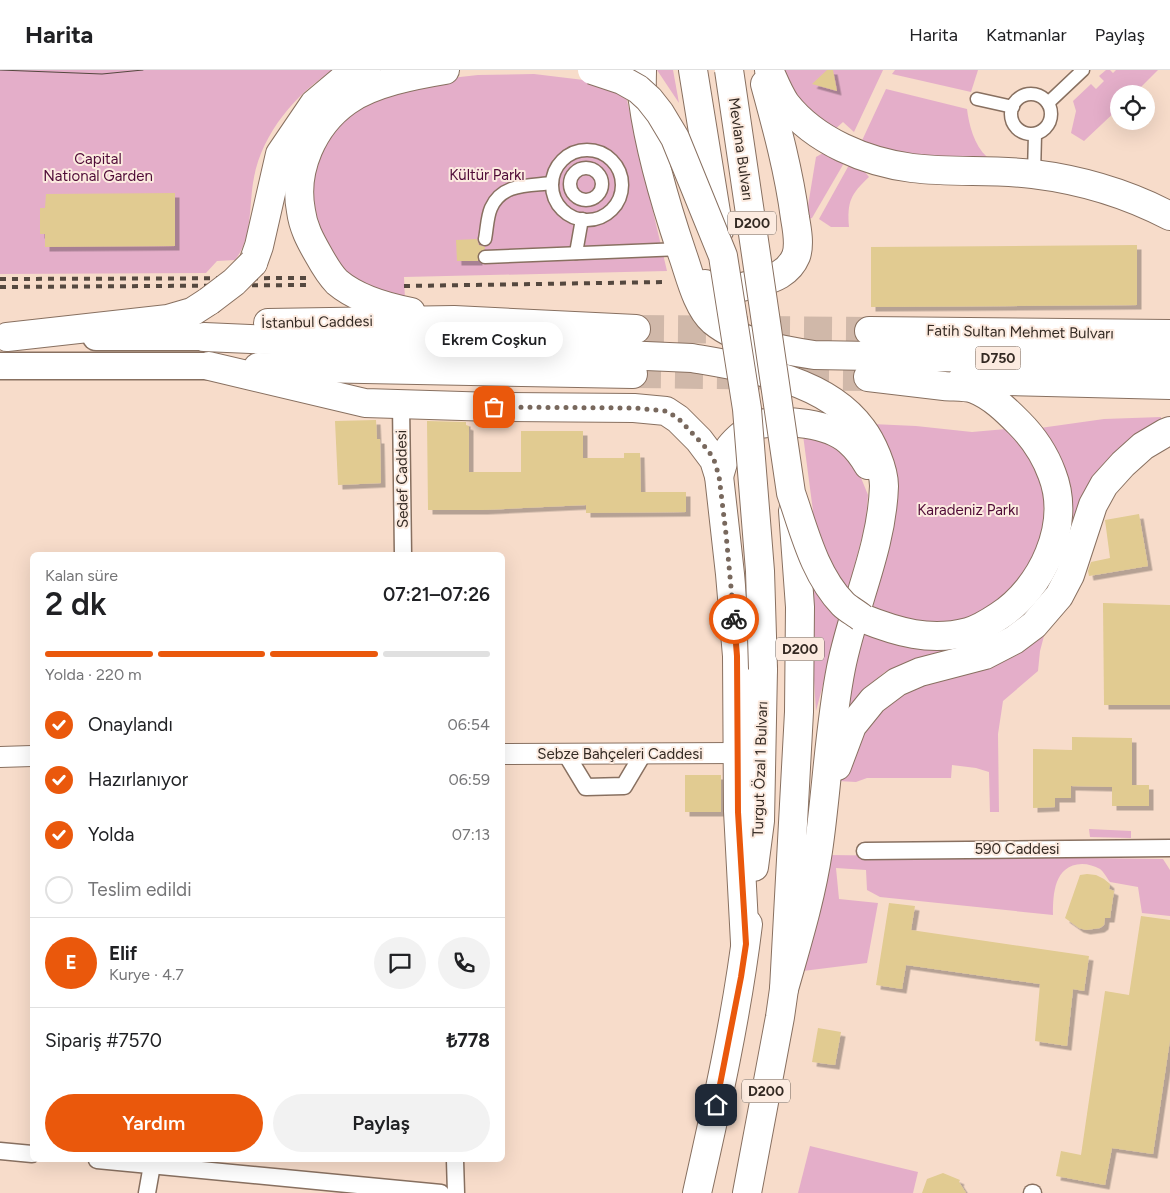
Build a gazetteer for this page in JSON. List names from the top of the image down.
{
  "streets": {
    "highway": [
      "Mevlana Bulvarı",
      "D200",
      "İstanbul Caddesi",
      "Fatih Sultan Mehmet Bulvarı",
      "D750",
      "Turgut Özal 1 Bulvarı"
    ],
    "street": ["Sedef Caddesi", "Sebze Bahçeleri Caddesi", "590 Caddesi"]
  },
  "crossings": [
    ["Mevlana Bulvarı", "D200"]
  ],
  "parks": ["Capital National Garden", "Kültür Parkı", "Karadeniz Parkı"],
  "places": ["Ekrem Coşkun"],
  "page": {
    "header": "Harita",
    "nav": ["Harita", "Katmanlar", "Paylaş"],
    "bubble": "Ekrem Coşkun",
    "heading": ["2 dk", "Kalan süre", "07:21–07:26"],
    "panel": [
      "Elif",
      "Kurye · 4.7",
      "Sipariş #7570",
      "₺778"
    ],
    "bar": "Yolda · 220 m",
    "list": [
      ["Onaylandı", "06:54"],
      ["Hazırlanıyor", "06:59"],
      ["Yolda", "07:13"],
      "Teslim edildi"
    ],
    "round": "E",
    "buttons": ["Yardım", "Paylaş"]
  }
}
